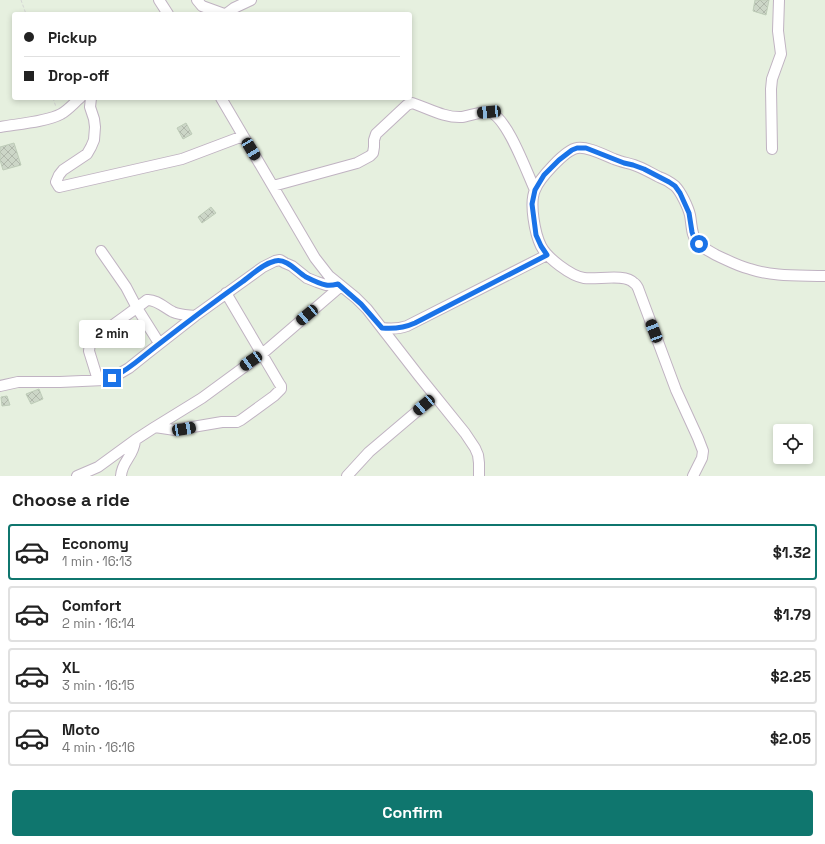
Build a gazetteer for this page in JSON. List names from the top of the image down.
{
  "page": {
    "banner": ["Pickup", "Drop-off"],
    "bubble": "2 min",
    "heading": "Choose a ride",
    "list": [
      {
        "name": "Economy",
        "note": "1 min · 16:13",
        "value": "$1.32"
      },
      {
        "name": "Comfort",
        "note": "2 min · 16:14",
        "value": "$1.79"
      },
      {
        "name": "XL",
        "note": "3 min · 16:15",
        "value": "$2.25"
      },
      {
        "name": "Moto",
        "note": "4 min · 16:16",
        "value": "$2.05"
      }
    ],
    "buttons": "Confirm"
  }
}
